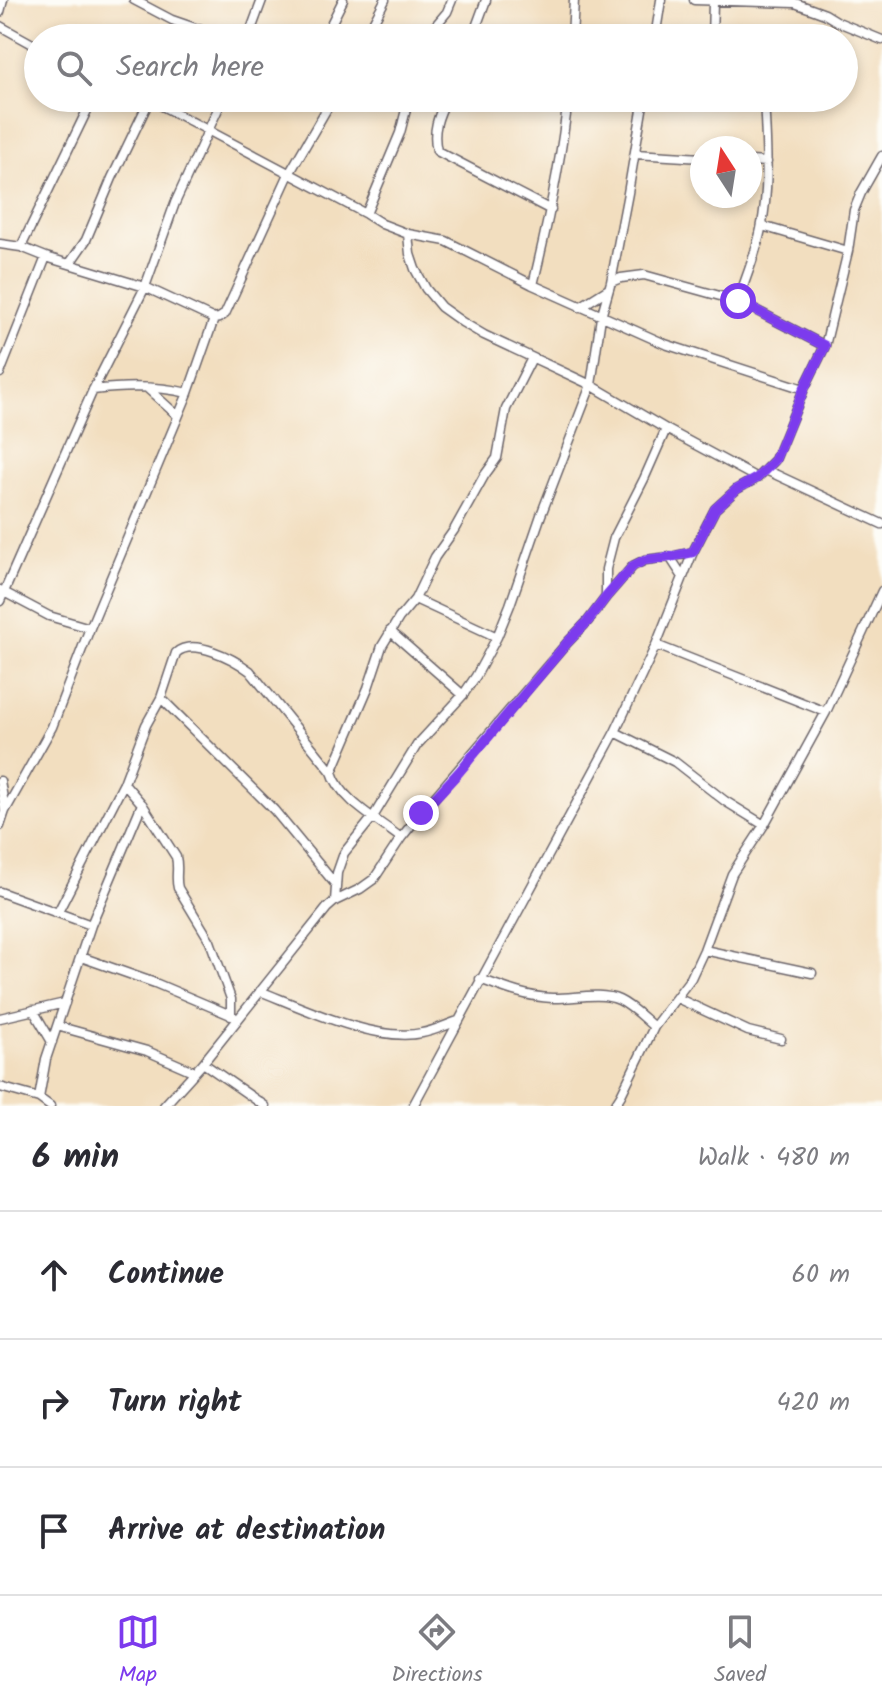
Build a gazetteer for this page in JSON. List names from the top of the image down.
{
  "north": "top",
  "page": {
    "search": "Search here",
    "heading": ["6 min", "Walk · 480 m"],
    "list": [
      ["Continue", "60 m"],
      ["Turn right", "420 m"],
      "Arrive at destination"
    ],
    "nav": ["Map", "Directions", "Saved"]
  }
}
